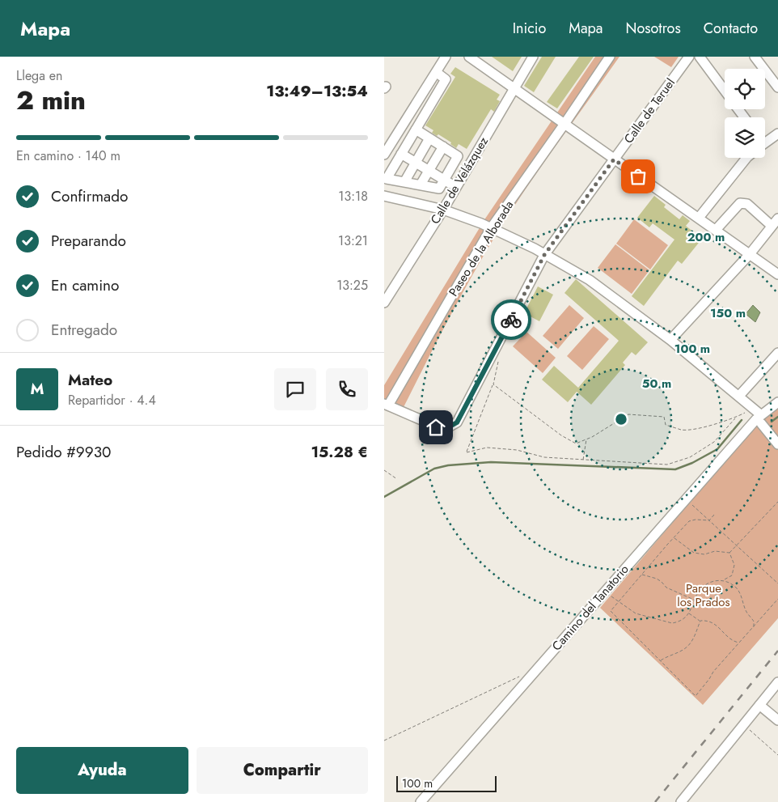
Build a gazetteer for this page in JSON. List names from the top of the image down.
{
  "streets": {
    "street": [
      "Calle de Teruel",
      "Calle de Velázquez",
      "Paseo de la Alborada",
      "Camino del Tanatorio"
    ]
  },
  "crossings": [
    ["Calle de Teruel", "Paseo de la Alborada"]
  ],
  "parks": ["Parque los Prados"],
  "scale_bar": "100 m",
  "page": {
    "header": "Mapa",
    "nav": [
      "Inicio",
      "Mapa",
      "Nosotros",
      "Contacto"
    ],
    "heading": ["2 min", "Llega en", "13:49–13:54"],
    "panel": [
      "Mateo",
      "Repartidor · 4.4",
      "Pedido #9930",
      "15.28 €"
    ],
    "bar": "En camino · 140 m",
    "list": [
      ["Confirmado", "13:18"],
      ["Preparando", "13:21"],
      ["En camino", "13:25"],
      "Entregado"
    ],
    "round": "M",
    "buttons": ["Ayuda", "Compartir"],
    "scale": "100 m"
  },
  "rings": [
    "200 m",
    "150 m",
    "100 m",
    "50 m"
  ]
}
